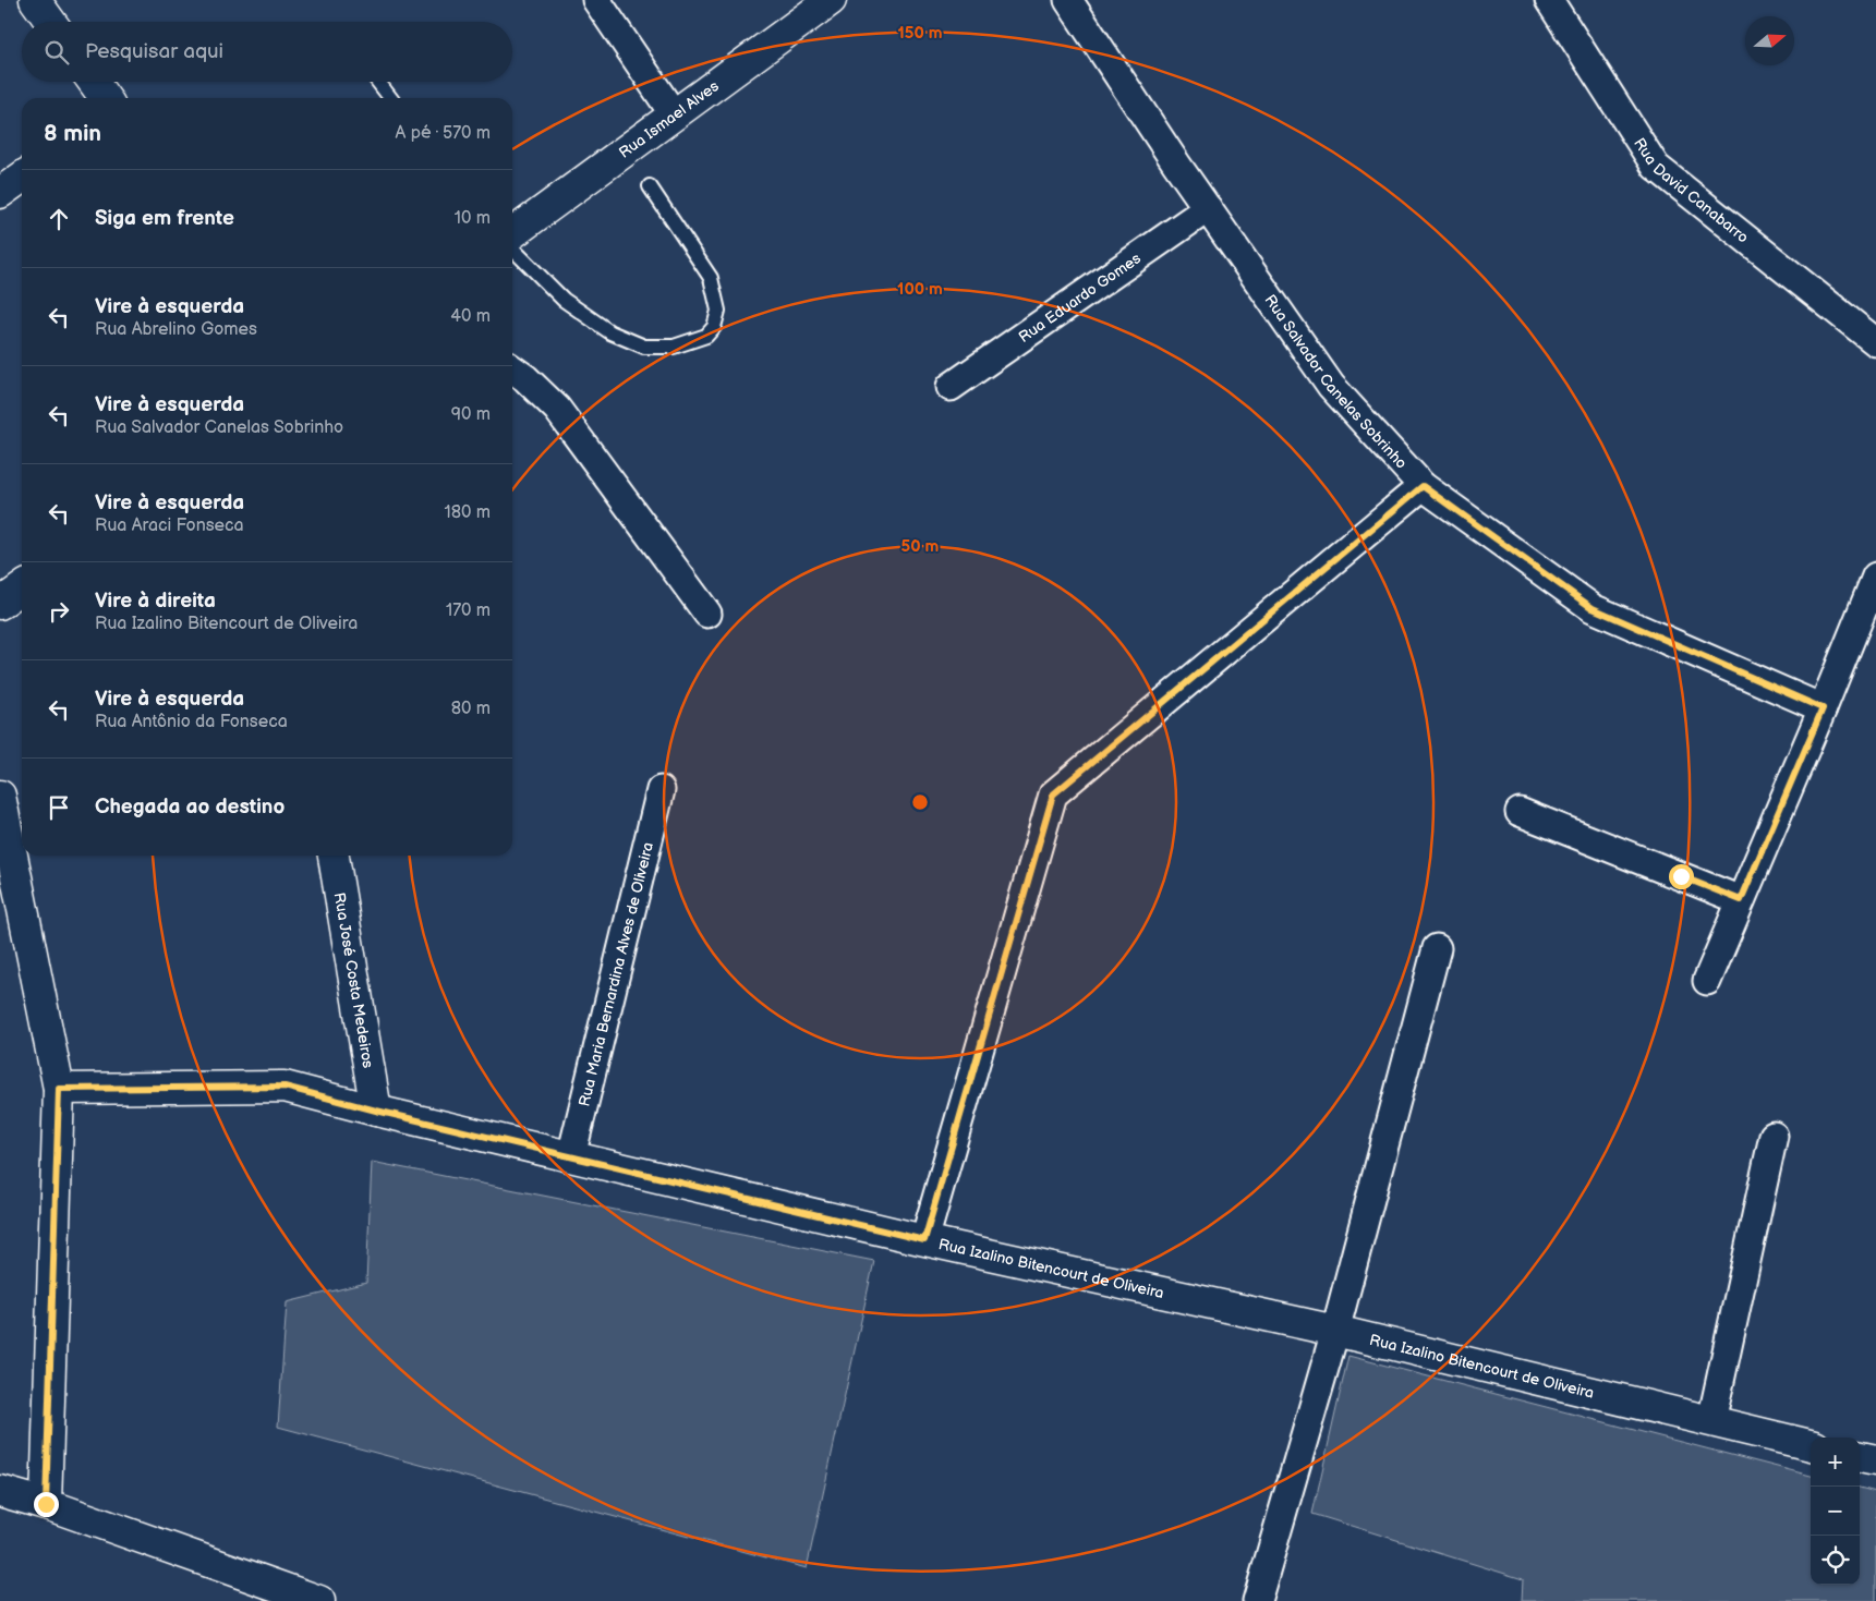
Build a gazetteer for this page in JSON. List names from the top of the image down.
{
  "streets": {
    "street": [
      "Rua Ismael Alves",
      "Rua David Canabarro",
      "Rua Eduardo Gomes",
      "Rua Salvador Canelas Sobrinho",
      "Rua Maria Bernardina Alves de Oliveira",
      "Rua José Costa Medeiros",
      "Rua Izalino Bitencourt de Oliveira"
    ]
  },
  "crossings": [
    ["Rua Eduardo Gomes", "Rua Salvador Canelas Sobrinho"],
    ["Rua Maria Bernardina Alves de Oliveira", "Rua Izalino Bitencourt de Oliveira"],
    ["Rua José Costa Medeiros", "Rua Izalino Bitencourt de Oliveira"]
  ],
  "north": "right",
  "page": {
    "search": "Pesquisar aqui",
    "heading": ["8 min", "A pé · 570 m"],
    "list": [
      ["Siga em frente", "10 m"],
      ["Vire à esquerda", "Rua Abrelino Gomes", "40 m"],
      ["Vire à esquerda", "Rua Salvador Canelas Sobrinho", "90 m"],
      ["Vire à esquerda", "Rua Araci Fonseca", "180 m"],
      ["Vire à direita", "Rua Izalino Bitencourt de Oliveira", "170 m"],
      ["Vire à esquerda", "Rua Antônio da Fonseca", "80 m"],
      "Chegada ao destino"
    ],
    "map_buttons": ["+", "−"]
  },
  "rings": ["150 m", "100 m", "50 m"]
}
